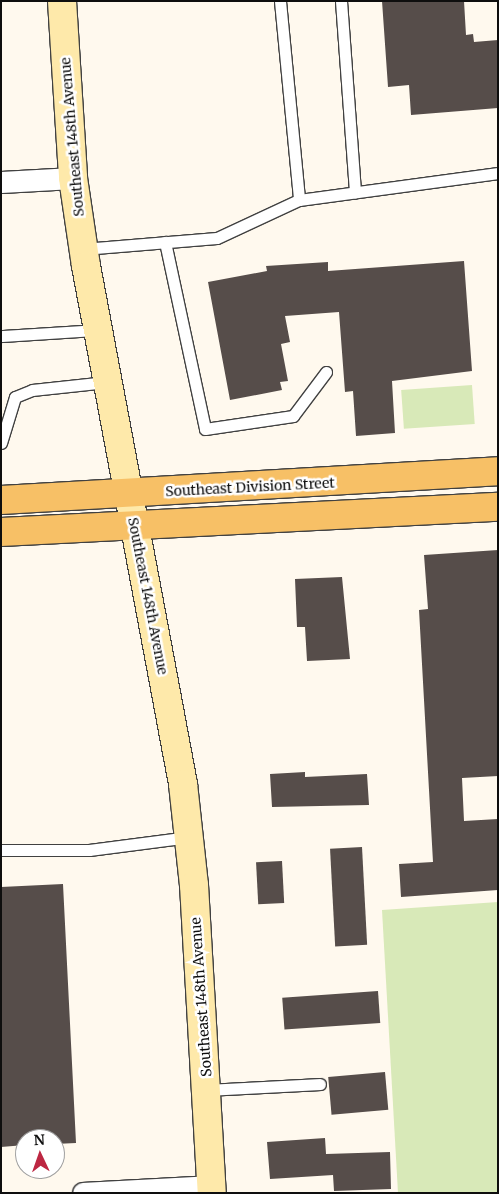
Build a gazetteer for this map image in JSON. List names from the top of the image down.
{
  "streets": {
    "main road": ["Southeast 148th Avenue", "Southeast Division Street"]
  },
  "crossings": [
    ["Southeast 148th Avenue", "Southeast Division Street"]
  ],
  "north": "top"
}
